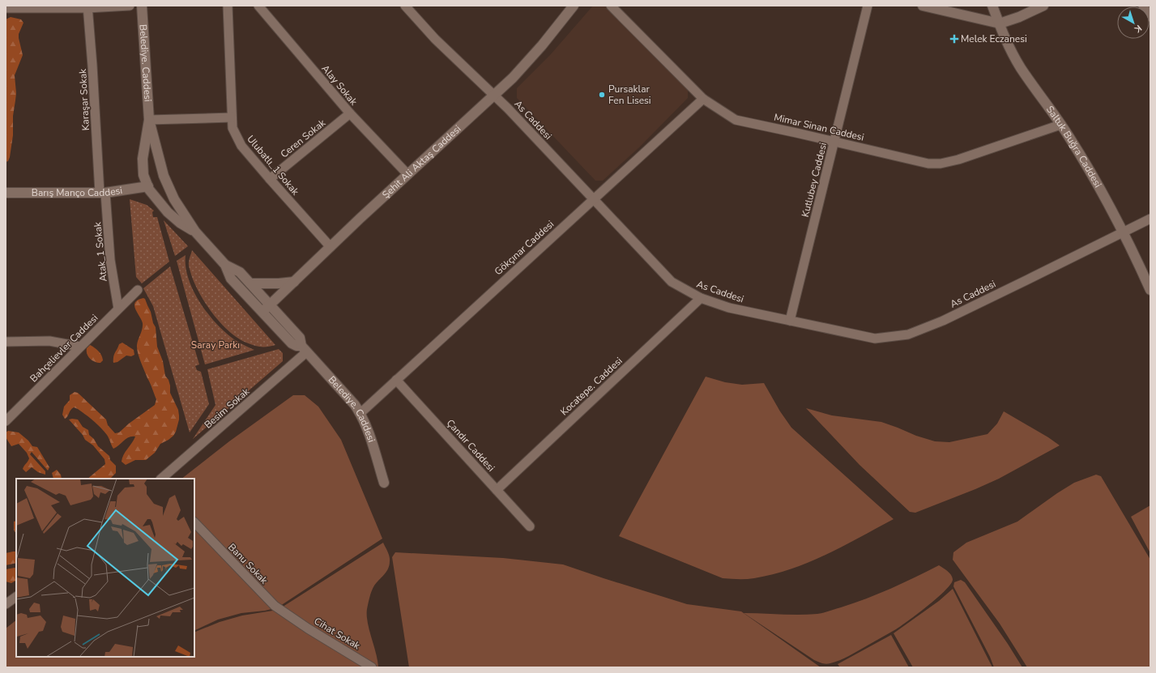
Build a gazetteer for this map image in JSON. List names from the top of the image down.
{
  "streets": {
    "street": [
      "Belediye. Caddesi",
      "Alay Sokak",
      "Karaşar Sokak",
      "As Caddesi",
      "Mimar Sinan Caddesi",
      "Ceren Sokak",
      "Saltuk Buğra Caddesi",
      "Şehit Ali Aktaş Caddesi",
      "Ulubatlı_1 Sokak",
      "Kutlubey Caddesi",
      "Barış Manço Caddesi",
      "Gökçınar Caddesi",
      "Atak_1 Sokak",
      "Bahçelievler Caddesi",
      "Kocatepe. Caddesi",
      "Besim Sokak",
      "Çandır Caddesi",
      "Banu Sokak",
      "Cihat Sokak"
    ]
  },
  "crossings": [
    ["Belediye. Caddesi", "Şehit Ali Aktaş Caddesi"],
    ["Belediye. Caddesi", "Gökçınar Caddesi"],
    ["Belediye. Caddesi", "Besim Sokak"],
    ["Alay Sokak", "Ceren Sokak"],
    ["Alay Sokak", "Şehit Ali Aktaş Caddesi"],
    ["Karaşar Sokak", "Barış Manço Caddesi"],
    ["Karaşar Sokak", "Atak_1 Sokak"],
    ["As Caddesi", "Saltuk Buğra Caddesi"],
    ["As Caddesi", "Şehit Ali Aktaş Caddesi"],
    ["As Caddesi", "Kutlubey Caddesi"],
    ["As Caddesi", "Gökçınar Caddesi"],
    ["As Caddesi", "Kocatepe. Caddesi"],
    ["Mimar Sinan Caddesi", "Saltuk Buğra Caddesi"],
    ["Mimar Sinan Caddesi", "Kutlubey Caddesi"],
    ["Mimar Sinan Caddesi", "Gökçınar Caddesi"],
    ["Ceren Sokak", "Ulubatlı_1 Sokak"],
    ["Şehit Ali Aktaş Caddesi", "Ulubatlı_1 Sokak"],
    ["Barış Manço Caddesi", "Atak_1 Sokak"],
    ["Gökçınar Caddesi", "Çandır Caddesi"],
    ["Atak_1 Sokak", "Bahçelievler Caddesi"],
    ["Kocatepe. Caddesi", "Çandır Caddesi"],
    ["Banu Sokak", "Cihat Sokak"]
  ],
  "parks": ["Saray Parkı"],
  "places": {
    "health": ["Melek Eczanesi"],
    "other": ["Pursaklar Fen Lisesi"]
  },
  "north": "bottom right"
}
